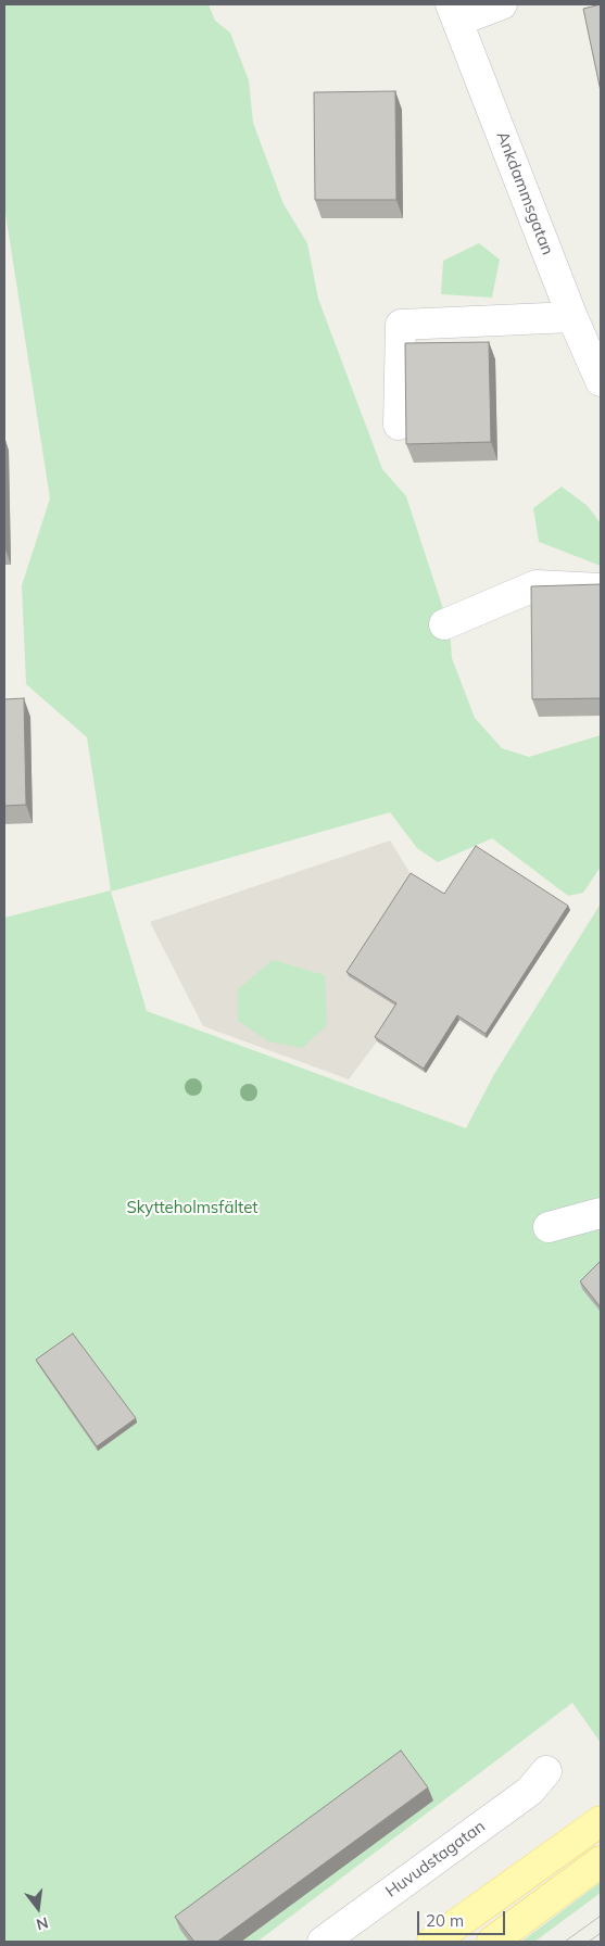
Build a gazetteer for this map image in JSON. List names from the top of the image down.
{
  "streets": {
    "street": ["Ankdammsgatan", "Huvudstagatan"]
  },
  "parks": ["Skytteholmsfältet"],
  "scale_bar": "20 m",
  "north": "bottom"
}
